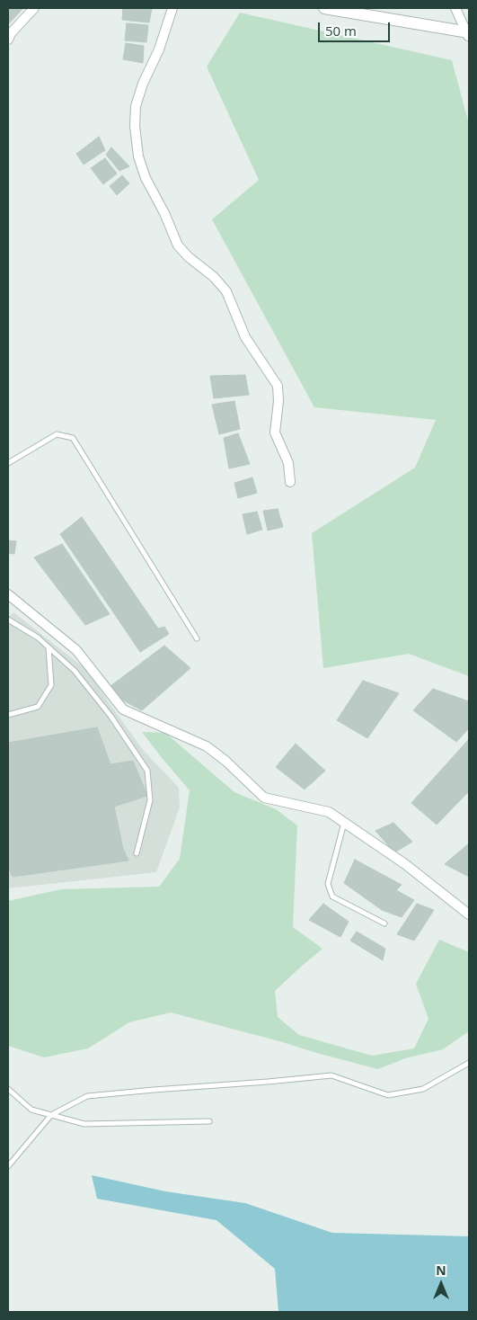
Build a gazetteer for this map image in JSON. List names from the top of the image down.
{
  "scale_bar": "50 m",
  "north": "top"
}
